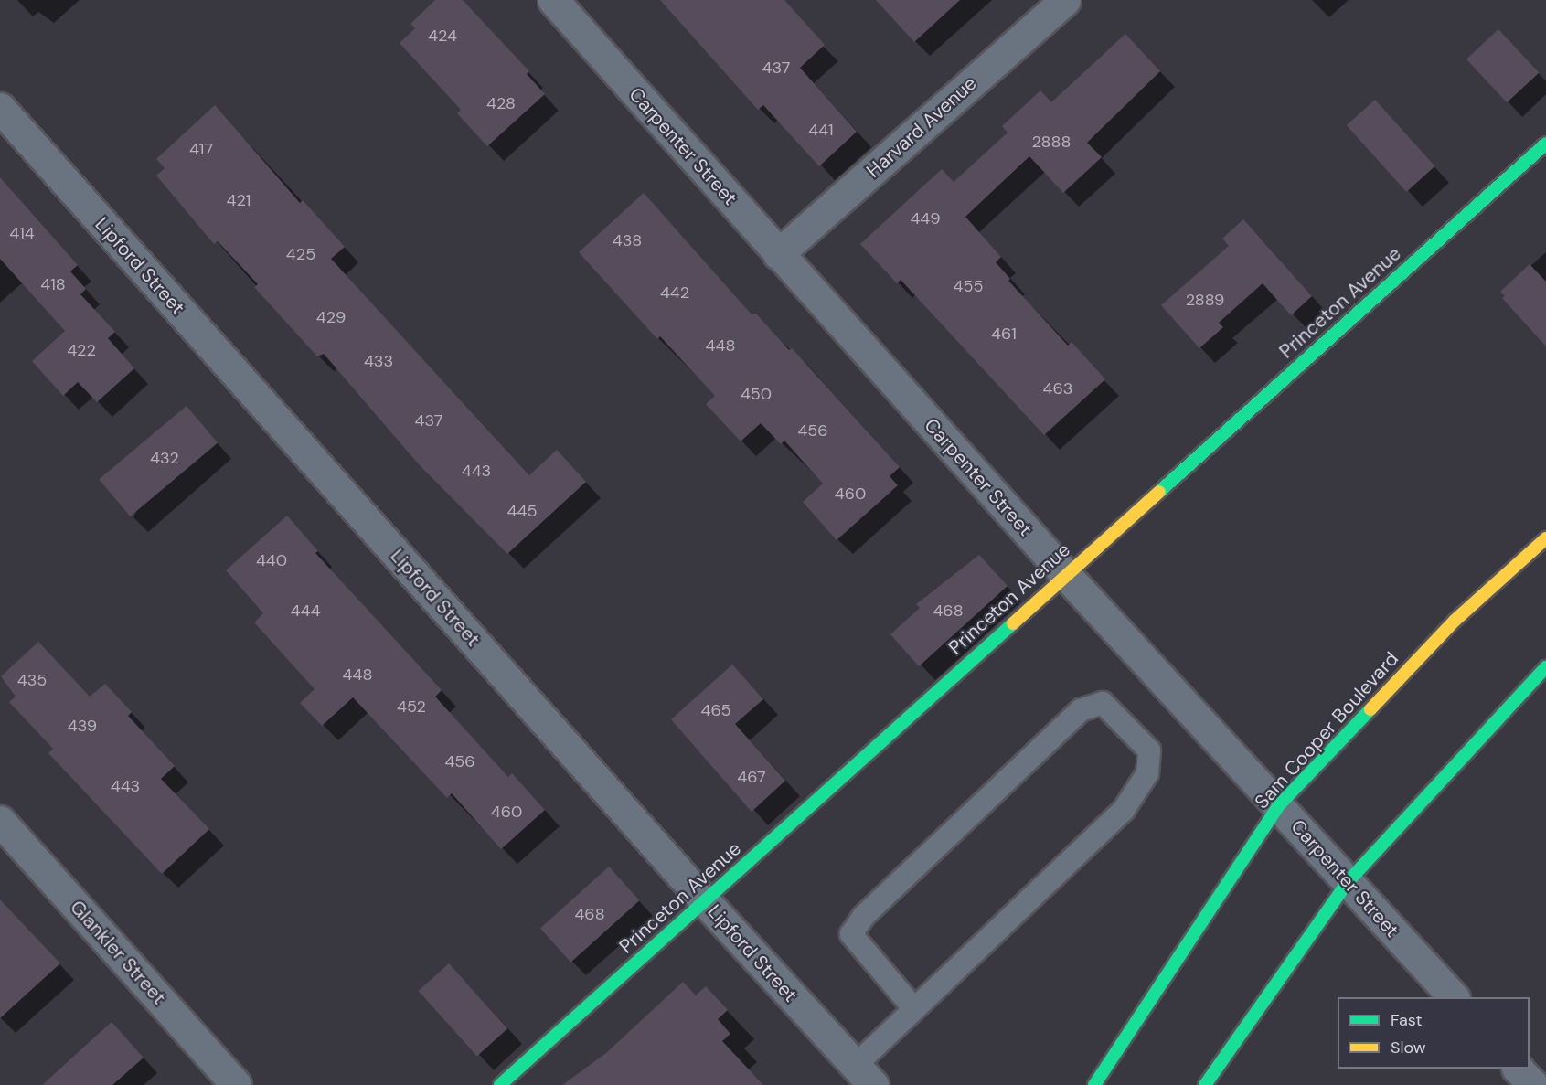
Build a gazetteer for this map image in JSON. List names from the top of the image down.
{
  "streets": {
    "street": [
      "Harvard Avenue",
      "Carpenter Street",
      "Lipford Street",
      "Princeton Avenue",
      "Sam Cooper Boulevard",
      "Glankler Street"
    ]
  },
  "crossings": [
    ["Harvard Avenue", "Carpenter Street"],
    ["Carpenter Street", "Princeton Avenue"],
    ["Carpenter Street", "Sam Cooper Boulevard"],
    ["Lipford Street", "Princeton Avenue"]
  ],
  "house_numbers": [
    "424",
    "437",
    "428",
    "441",
    "2888",
    "417",
    "421",
    "449",
    "414",
    "438",
    "425",
    "418",
    "455",
    "442",
    "2889",
    "429",
    "461",
    "448",
    "422",
    "433",
    "463",
    "450",
    "437",
    "456",
    "432",
    "443",
    "460",
    "445",
    "440",
    "444",
    "468",
    "448",
    "435",
    "452",
    "465",
    "439",
    "456",
    "467",
    "443",
    "460",
    "468"
  ],
  "legend": ["Fast", "Slow"]
}
